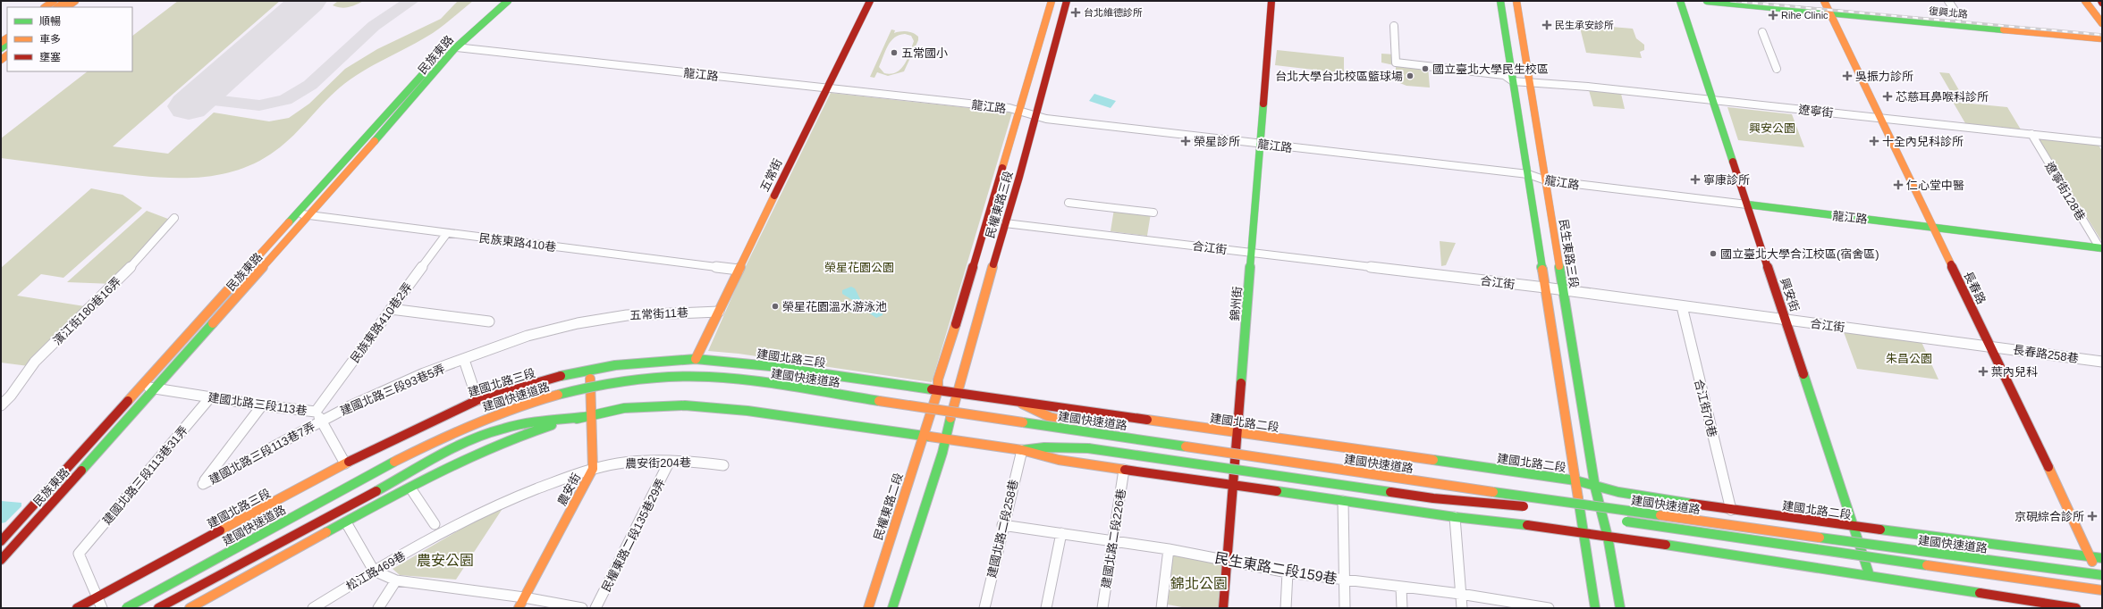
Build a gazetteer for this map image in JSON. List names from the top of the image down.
{
  "streets": {
    "main road": [
      "復興北路",
      "民族東路",
      "龍江路",
      "五常街",
      "民權東路三段",
      "民生東路三段",
      "長春路",
      "興安街",
      "錦州街",
      "建國北路三段",
      "建國快速道路",
      "建國北路二段",
      "農安街",
      "民權東路二段"
    ],
    "street": [
      "遼寧街",
      "遼寧街128巷",
      "民族東路410巷",
      "合江街",
      "濱江街180巷16弄",
      "五常街11巷",
      "民族東路410巷2弄",
      "長春路258巷",
      "建國北路三段93巷5弄",
      "建國北路三段113巷",
      "合江街70巷",
      "建國北路三段113巷7弄",
      "農安街204巷",
      "建國北路三段113巷31弄",
      "建國北路二段258巷",
      "民權東路二段135巷29弄",
      "建國北路二段226巷",
      "民生東路二段159巷",
      "松江路469巷"
    ]
  },
  "crossings": [
    ["復興北路", "長春路"],
    ["民族東路", "龍江路"],
    ["民族東路", "民族東路410巷"],
    ["民族東路", "建國北路三段113巷"],
    ["龍江路", "五常街"],
    ["龍江路", "遼寧街128巷"],
    ["龍江路", "民權東路三段"],
    ["龍江路", "民生東路三段"],
    ["龍江路", "長春路"],
    ["龍江路", "興安街"],
    ["龍江路", "錦州街"],
    ["遼寧街", "遼寧街128巷"],
    ["遼寧街", "民生東路三段"],
    ["遼寧街", "長春路"],
    ["遼寧街", "興安街"],
    ["五常街", "民族東路410巷"],
    ["五常街", "五常街11巷"],
    ["五常街", "建國北路三段"],
    ["民權東路三段", "合江街"],
    ["民權東路三段", "建國北路三段"],
    ["民權東路三段", "建國北路二段"],
    ["民權東路三段", "民權東路二段"],
    ["民族東路410巷", "民族東路410巷2弄"],
    ["合江街", "民生東路三段"],
    ["合江街", "長春路"],
    ["合江街", "興安街"],
    ["合江街", "錦州街"],
    ["合江街", "長春路258巷"],
    ["合江街", "合江街70巷"],
    ["民生東路三段", "建國北路二段"],
    ["長春路", "長春路258巷"],
    ["長春路", "建國北路二段"],
    ["興安街", "建國北路二段"],
    ["錦州街", "建國北路二段"],
    ["錦州街", "民生東路二段159巷"],
    ["五常街11巷", "建國北路三段93巷5弄"],
    ["民族東路410巷2弄", "建國北路三段113巷"],
    ["建國北路三段", "建國北路三段113巷"],
    ["建國北路三段", "建國北路二段"],
    ["建國北路三段", "建國北路三段113巷31弄"],
    ["建國北路三段", "農安街"],
    ["建國快速道路", "建國北路二段258巷"],
    ["建國北路三段93巷5弄", "建國北路三段113巷"],
    ["建國北路三段93巷5弄", "建國北路三段113巷7弄"],
    ["建國北路三段113巷", "建國北路三段113巷7弄"],
    ["建國北路三段113巷", "建國北路三段113巷31弄"],
    ["合江街70巷", "建國北路二段"],
    ["農安街204巷", "農安街"],
    ["農安街204巷", "民權東路二段135巷29弄"],
    ["農安街204巷", "松江路469巷"],
    ["建國北路二段258巷", "民生東路二段159巷"],
    ["建國北路二段226巷", "民生東路二段159巷"]
  ],
  "parks": [
    "興安公園",
    "榮星花園公園",
    "朱昌公園",
    "農安公園",
    "錦北公園"
  ],
  "places": {
    "health": [
      "台北維德診所",
      "Rihe Clinic",
      "民生承安診所",
      "吳振力診所",
      "芯慈耳鼻喉科診所",
      "榮星診所",
      "十全內兒科診所",
      "寧康診所",
      "仁心堂中醫",
      "葉內兒科",
      "京硯綜合診所"
    ],
    "other": [
      "五常國小",
      "國立臺北大學民生校區",
      "台北大學台北校區籃球場",
      "國立臺北大學合江校區(宿舍區)",
      "榮星花園溫水游泳池"
    ]
  },
  "legend": ["順暢", "車多", "壅塞"]
}
